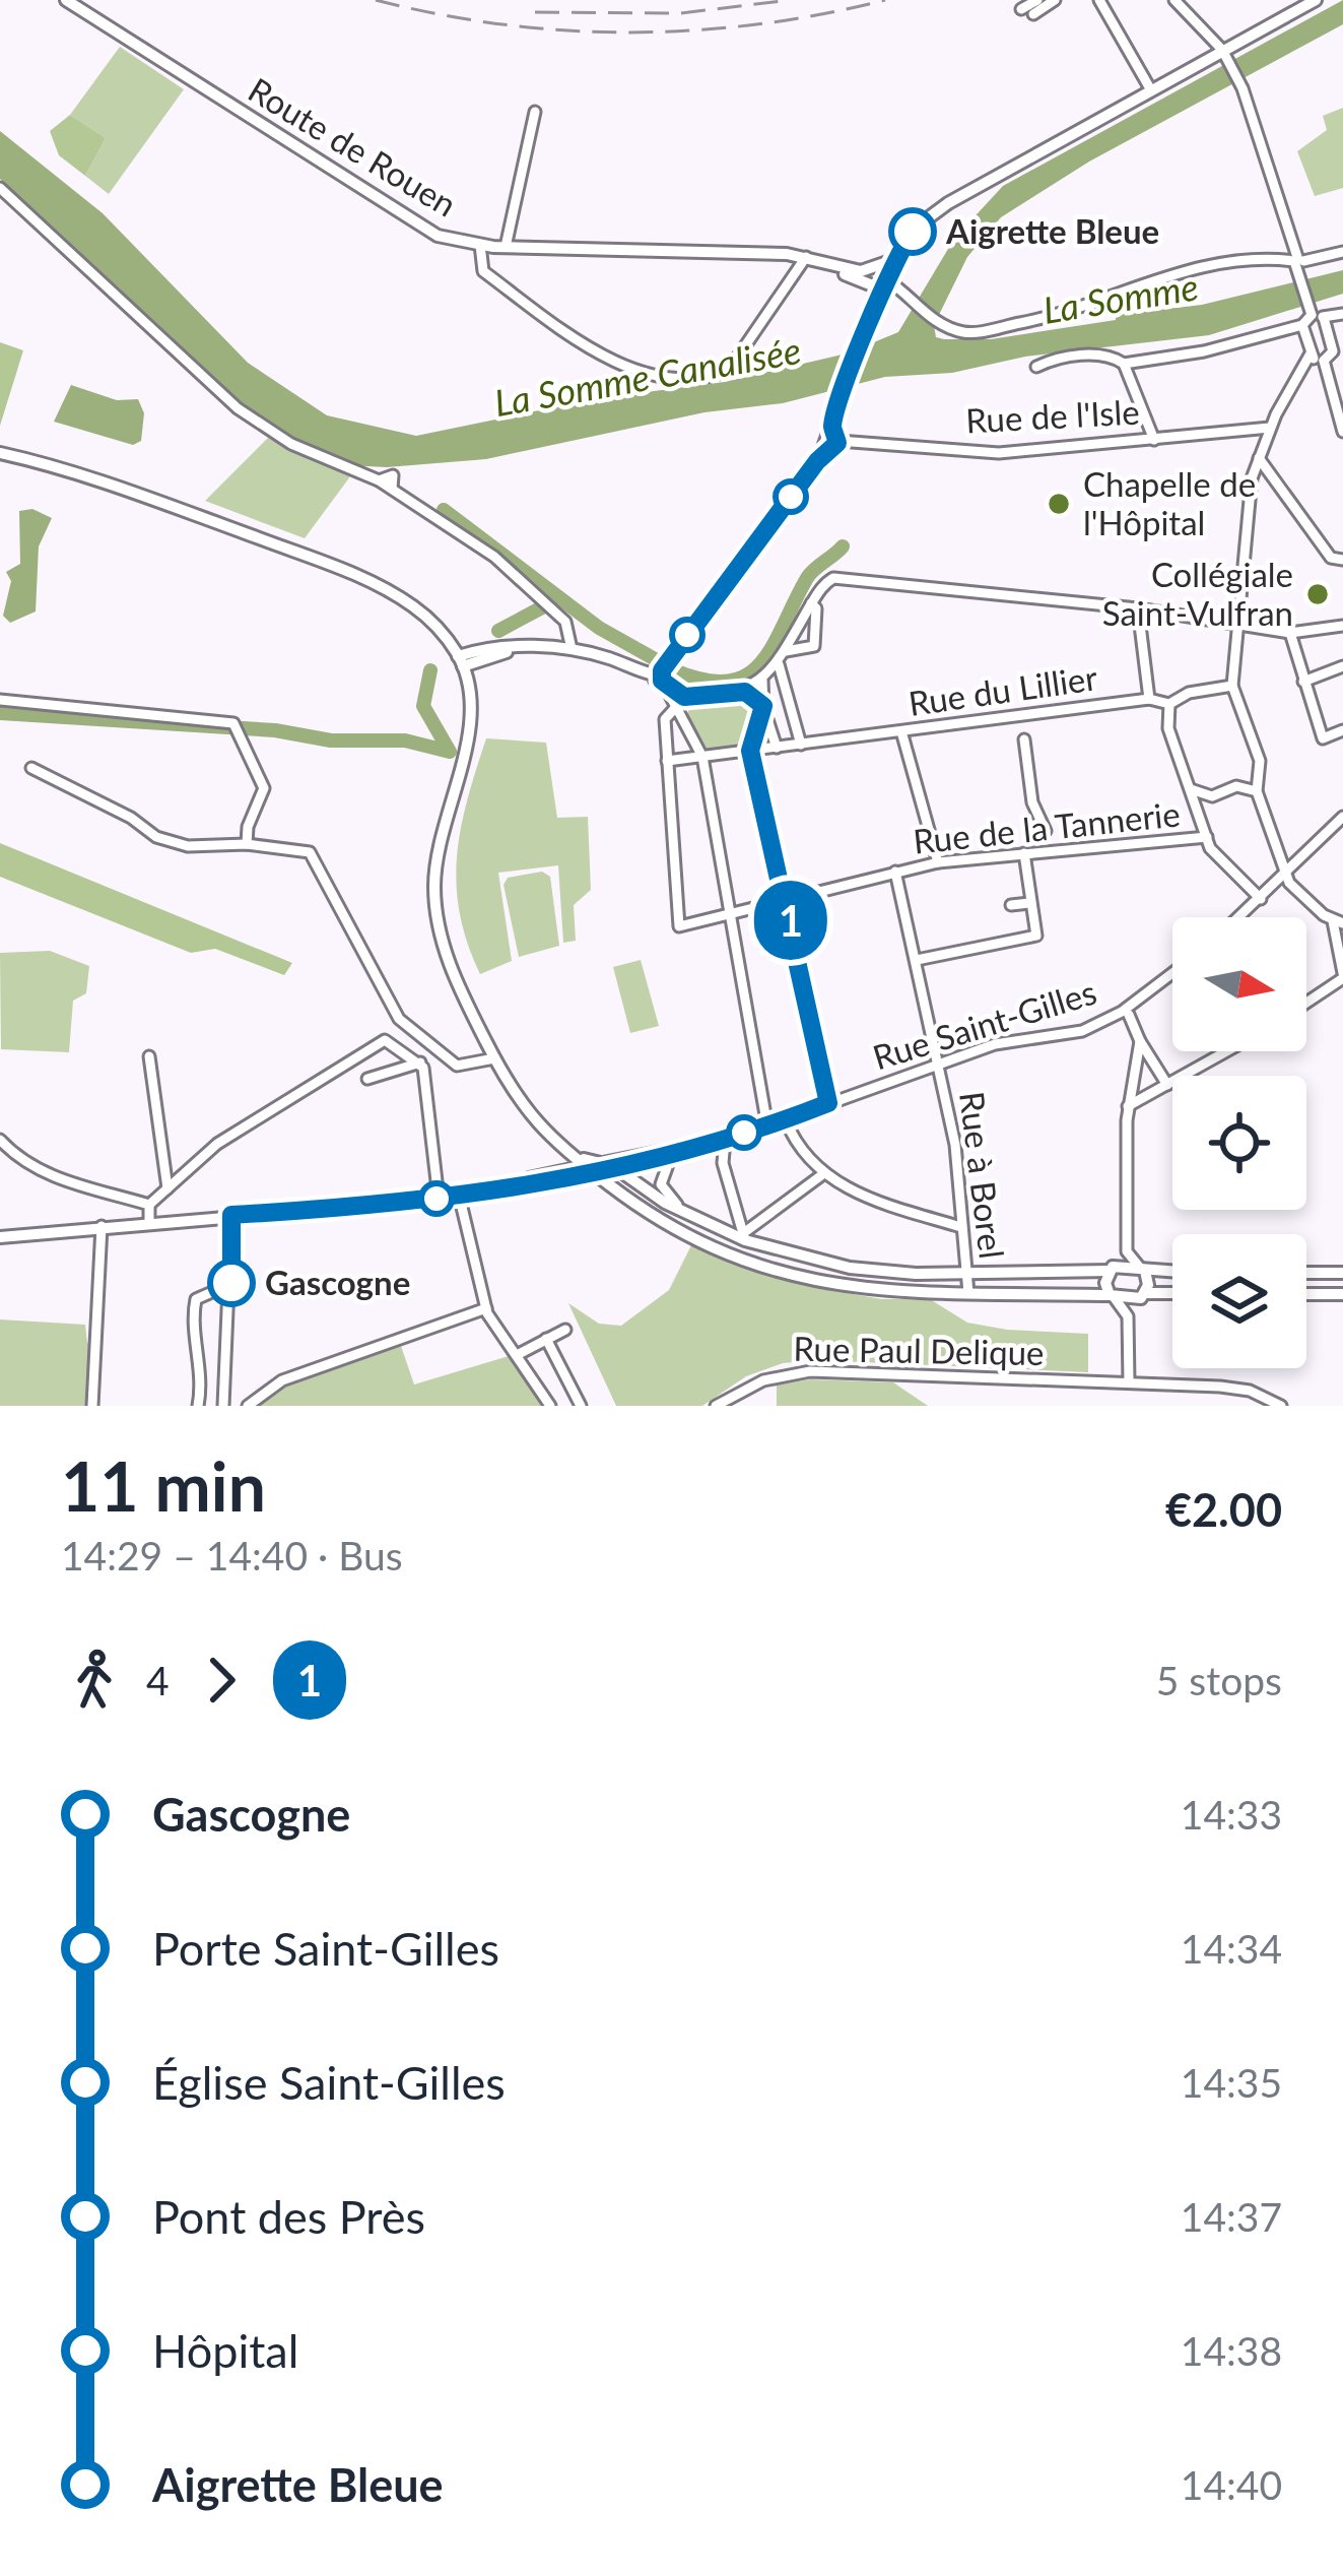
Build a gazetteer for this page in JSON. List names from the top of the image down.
{
  "streets": {
    "main road": ["Route de Rouen", "Rue Saint-Gilles"],
    "street": [
      "Rue de l'Isle",
      "Rue du Lillier",
      "Rue de la Tannerie",
      "Rue à Borel",
      "Rue Paul Delique"
    ]
  },
  "crossings": [
    ["Rue de la Tannerie", "Rue à Borel"],
    ["Rue Saint-Gilles", "Rue à Borel"]
  ],
  "water": ["La Somme", "La Somme Canalisée"],
  "places": [
    "Aigrette Bleue",
    "Chapelle de l'Hôpital",
    "Collégiale Saint-Vulfran",
    "Gascogne"
  ],
  "lines": ["bus line 1"],
  "north": "right",
  "page": {
    "on_map": "1",
    "heading": ["11 min", "14:29 – 14:40 · Bus", "€2.00"],
    "legs": ["4", "1", "5 stops"],
    "list": [
      {
        "name": "Gascogne",
        "value": "14:33"
      },
      {
        "name": "Porte Saint-Gilles",
        "value": "14:34"
      },
      {
        "name": "Église Saint-Gilles",
        "value": "14:35"
      },
      {
        "name": "Pont des Près",
        "value": "14:37"
      },
      {
        "name": "Hôpital",
        "value": "14:38"
      },
      {
        "name": "Aigrette Bleue",
        "value": "14:40"
      }
    ]
  }
}
